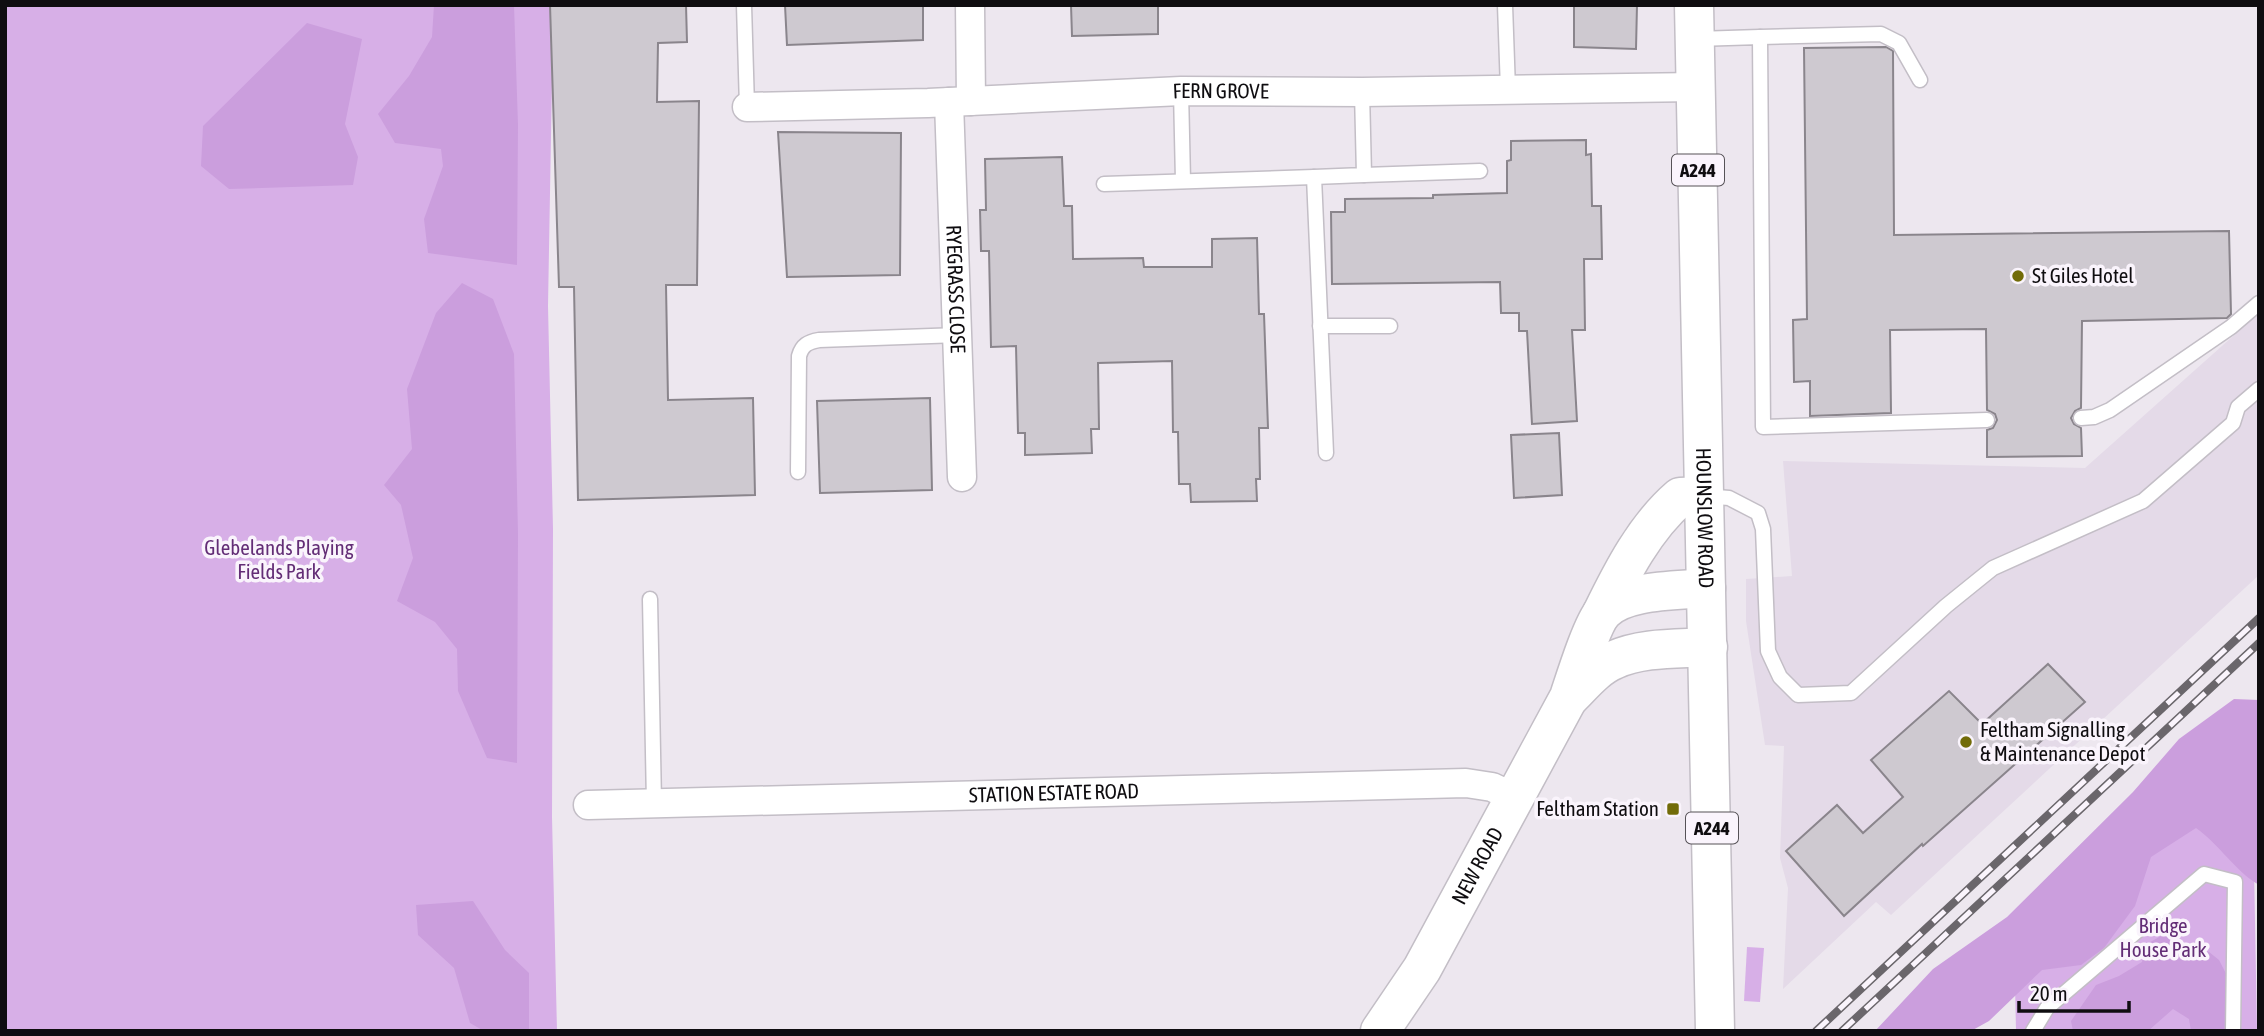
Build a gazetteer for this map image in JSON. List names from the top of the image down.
{
  "streets": {
    "main road": ["A244", "HOUNSLOW ROAD", "NEW ROAD"],
    "street": ["FERN GROVE", "RYEGRASS CLOSE", "STATION ESTATE ROAD"]
  },
  "crossings": [
    ["FERN GROVE", "RYEGRASS CLOSE"],
    ["FERN GROVE", "HOUNSLOW ROAD"],
    ["STATION ESTATE ROAD", "NEW ROAD"]
  ],
  "parks": ["Glebelands Playing Fields Park", "Bridge House Park"],
  "places": {
    "other": ["St Giles Hotel", "Feltham Signalling & Maintenance Depot"],
    "transit": ["Feltham Station"]
  },
  "scale_bar": "20 m"
}
